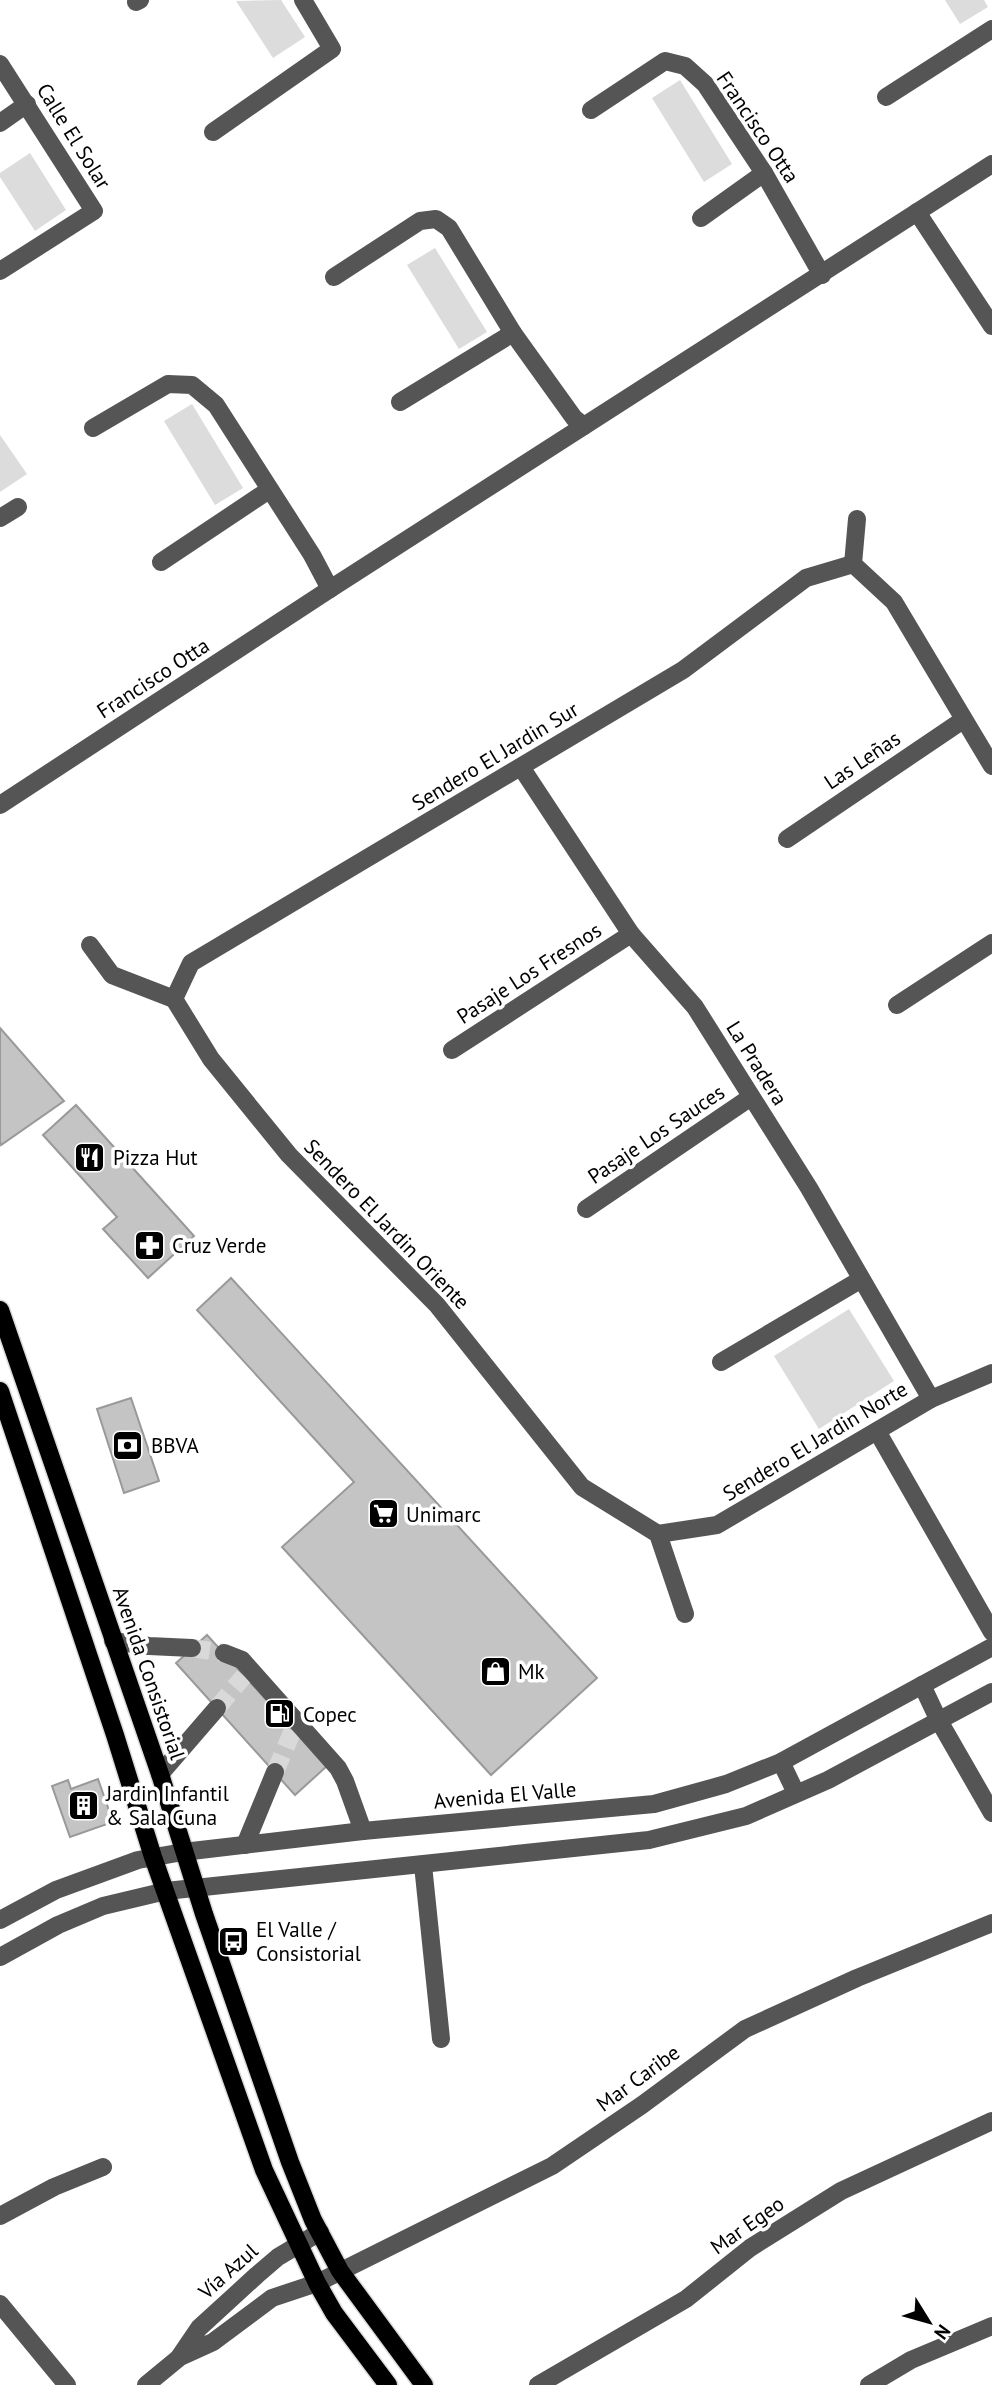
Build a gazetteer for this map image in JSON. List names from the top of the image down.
{
  "streets": {
    "main road": ["Avenida Consistorial"],
    "street": [
      "Francisco Otta",
      "Calle El Solar",
      "Sendero El Jardin Sur",
      "Las Leñas",
      "Pasaje Los Fresnos",
      "La Pradera",
      "Pasaje Los Sauces",
      "Sendero El Jardin Oriente",
      "Sendero El Jardin Norte",
      "Avenida El Valle",
      "Mar Caribe",
      "Mar Egeo",
      "Vía Azul"
    ]
  },
  "crossings": [
    ["Sendero El Jardin Sur", "La Pradera"],
    ["Sendero El Jardin Sur", "Sendero El Jardin Oriente"],
    ["Pasaje Los Fresnos", "La Pradera"],
    ["La Pradera", "Pasaje Los Sauces"],
    ["La Pradera", "Sendero El Jardin Norte"],
    ["Sendero El Jardin Oriente", "Sendero El Jardin Norte"],
    ["Avenida Consistorial", "Avenida El Valle"],
    ["Avenida Consistorial", "Mar Caribe"],
    ["Avenida Consistorial", "Vía Azul"],
    ["Mar Caribe", "Vía Azul"]
  ],
  "places": {
    "restaurant": ["Pizza Hut"],
    "pharmacy": ["Cruz Verde"],
    "bank": ["BBVA"],
    "supermarket": ["Unimarc"],
    "shop": ["Mk"],
    "fuel station": ["Copec"],
    "building": ["Jardin Infantil & Sala Cuna"],
    "bus stop": ["El Valle / Consistorial"]
  },
  "north": "bottom right"
}
